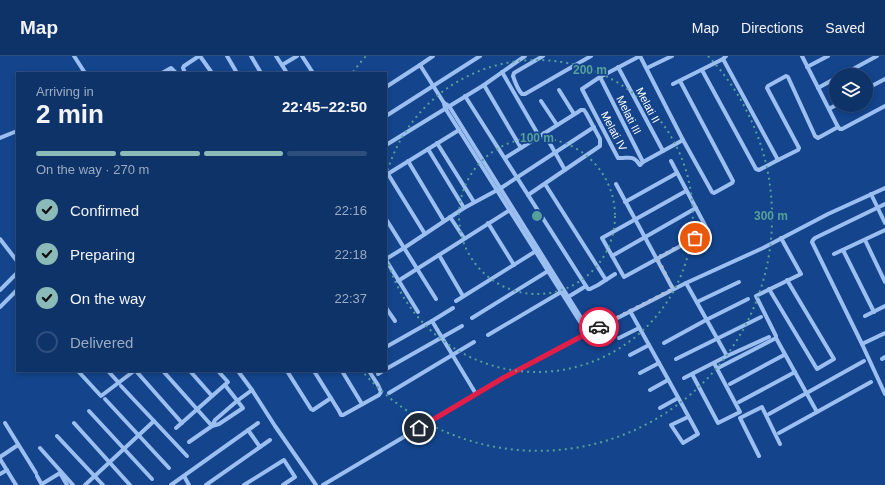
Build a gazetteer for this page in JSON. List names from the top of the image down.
{
  "streets": {
    "street": ["Melati II", "Melati III", "Melati IV"]
  },
  "crossings": [
    ["Melati III", "Melati IV"]
  ],
  "page": {
    "header": "Map",
    "nav": ["Map", "Directions", "Saved"],
    "heading": ["2 min", "Arriving in", "22:45–22:50"],
    "bar": "On the way · 270 m",
    "list": [
      ["Confirmed", "22:16"],
      ["Preparing", "22:18"],
      ["On the way", "22:37"],
      "Delivered"
    ]
  },
  "rings": ["200 m", "100 m", "300 m"]
}
